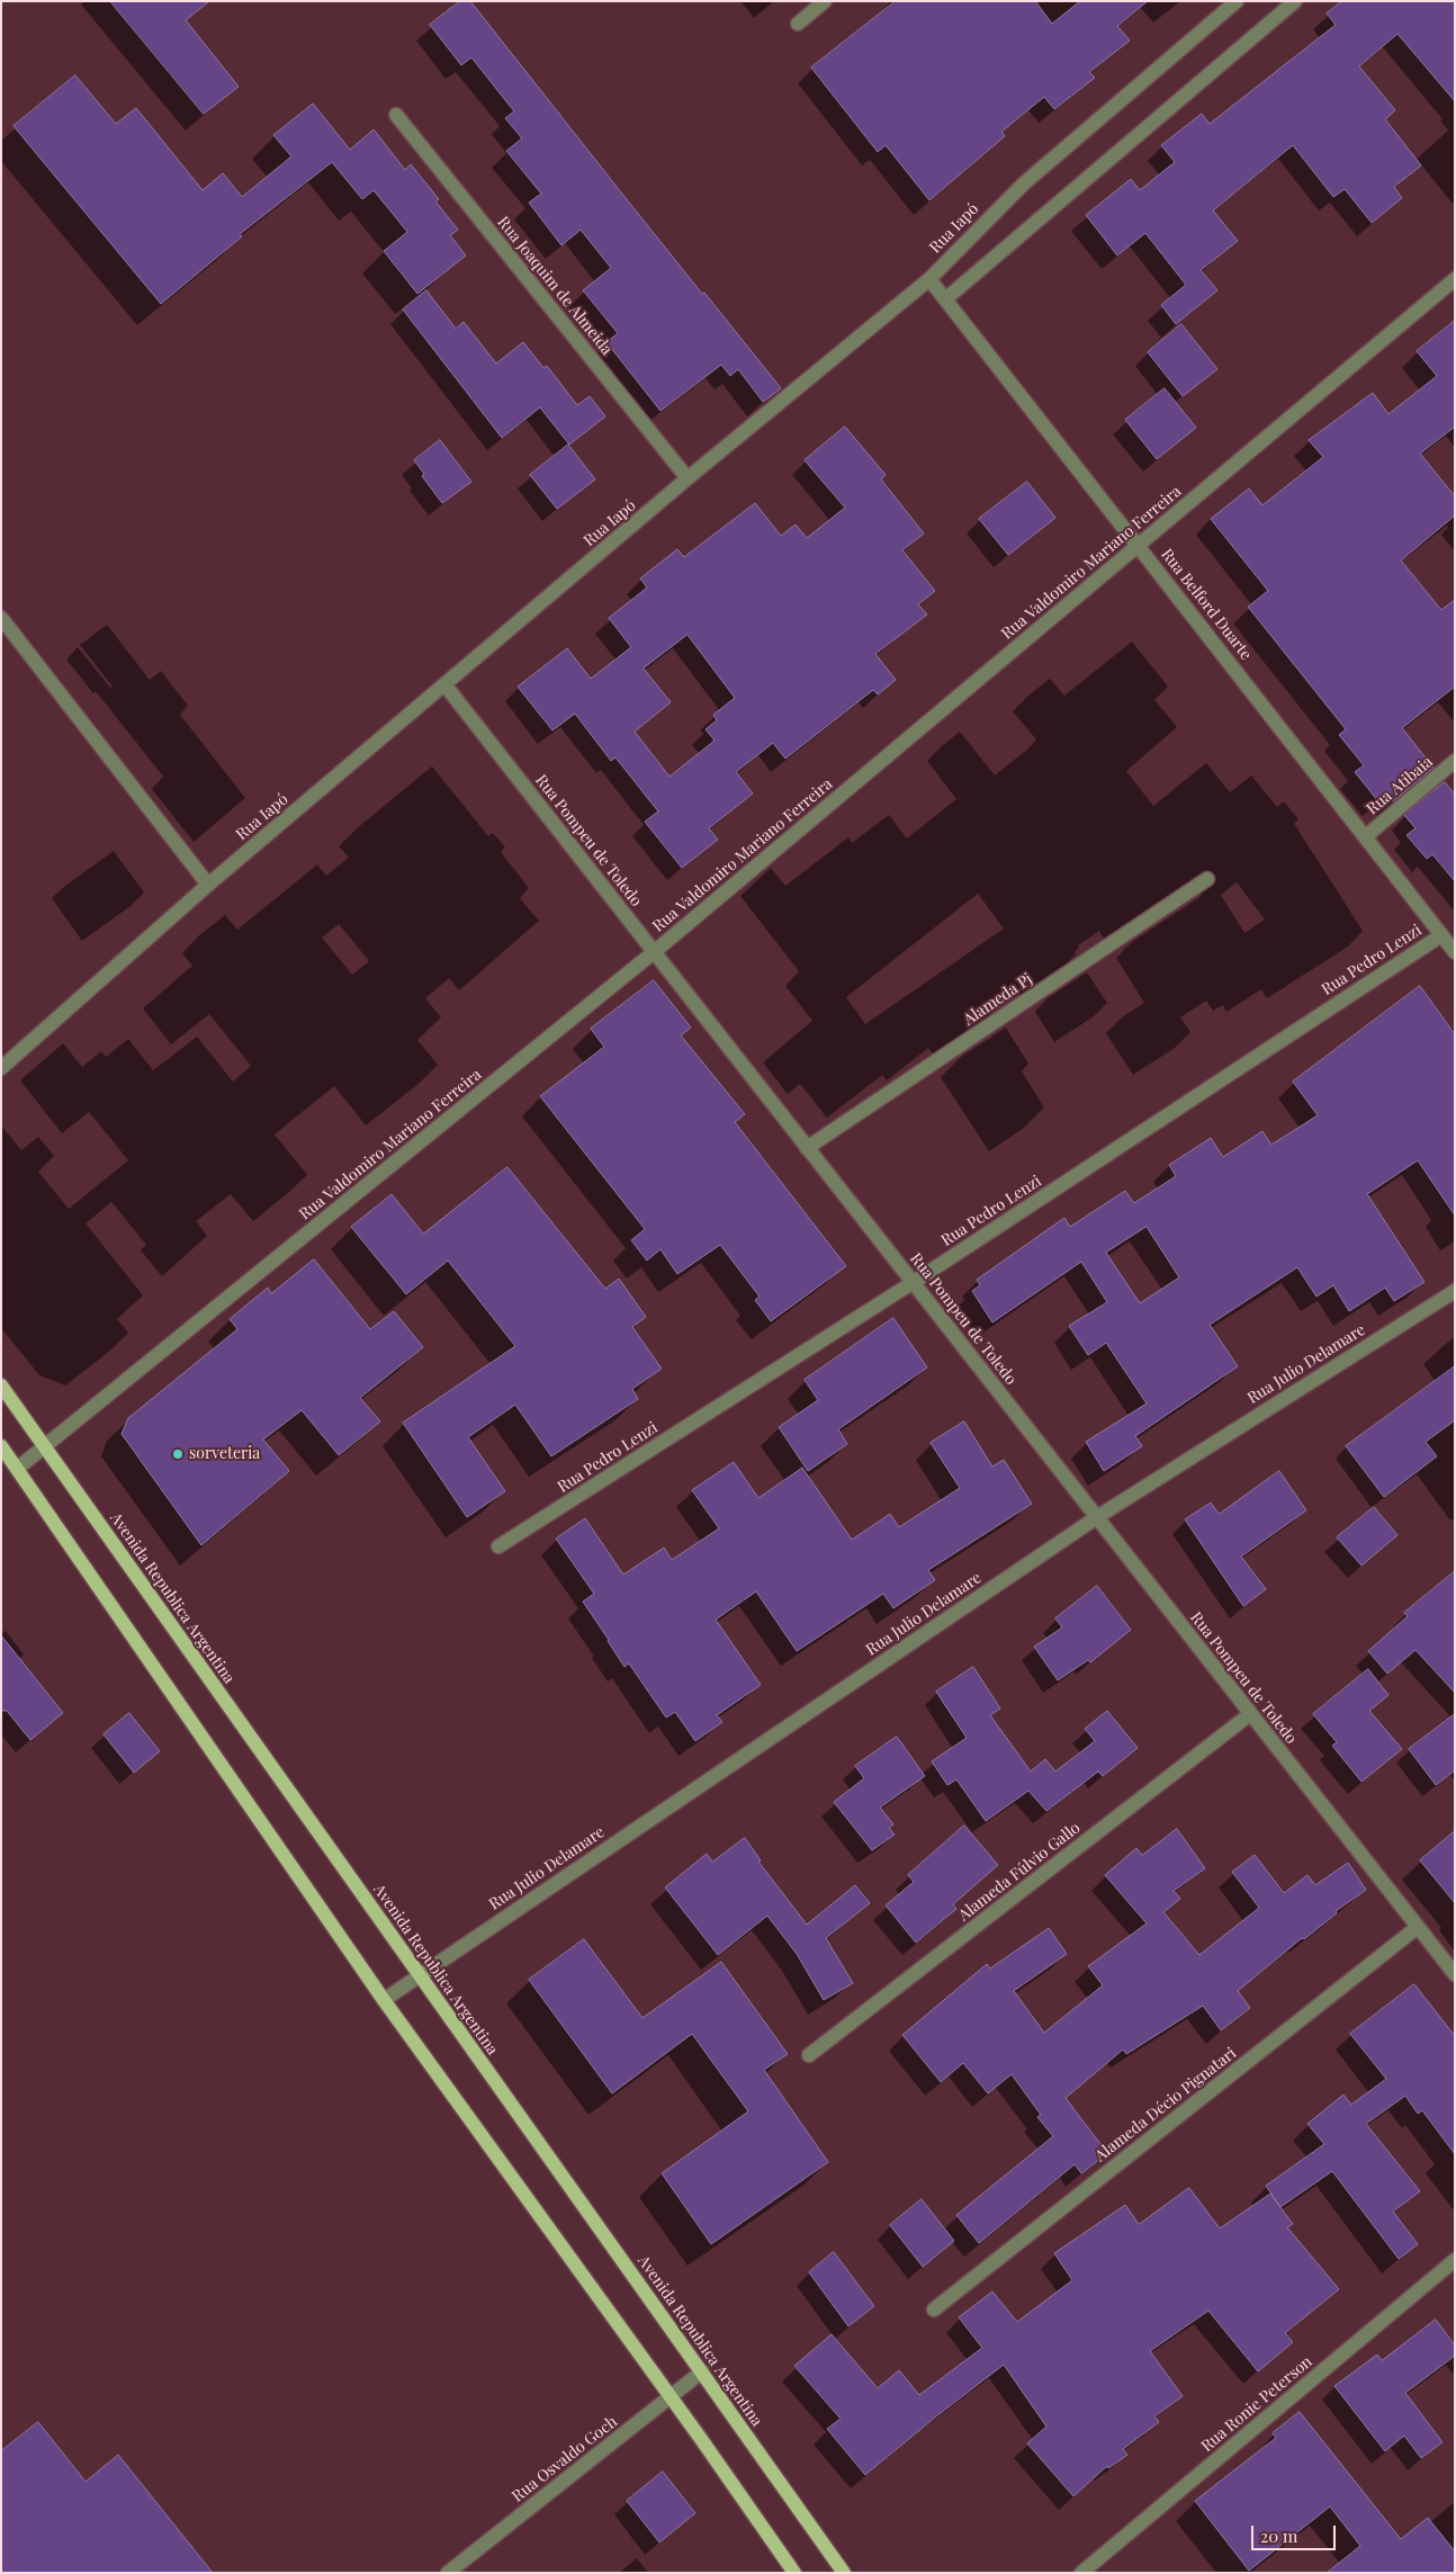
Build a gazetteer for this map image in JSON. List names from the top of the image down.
{
  "streets": {
    "main road": ["Avenida Republica Argentina"],
    "street": [
      "Rua Iapó",
      "Rua Joaquim de Almeida",
      "Rua Valdomiro Mariano Ferreira",
      "Rua Belford Duarte",
      "Rua Atibaia",
      "Rua Pompeu de Toledo",
      "Rua Pedro Lenzi",
      "Alameda Pj",
      "Rua Julio Delamare",
      "Alameda Fúlvio Gallo",
      "Alameda Décio Pignatari",
      "Rua Ronie Peterson",
      "Rua Osvaldo Goch"
    ]
  },
  "crossings": [
    ["Rua Iapó", "Rua Joaquim de Almeida"],
    ["Rua Iapó", "Rua Belford Duarte"],
    ["Rua Iapó", "Rua Pompeu de Toledo"],
    ["Rua Valdomiro Mariano Ferreira", "Rua Belford Duarte"],
    ["Rua Valdomiro Mariano Ferreira", "Rua Pompeu de Toledo"],
    ["Rua Valdomiro Mariano Ferreira", "Avenida Republica Argentina"],
    ["Rua Belford Duarte", "Rua Atibaia"],
    ["Rua Belford Duarte", "Rua Pedro Lenzi"],
    ["Rua Pompeu de Toledo", "Rua Pedro Lenzi"],
    ["Rua Pompeu de Toledo", "Alameda Pj"],
    ["Rua Pompeu de Toledo", "Rua Julio Delamare"],
    ["Rua Pompeu de Toledo", "Alameda Fúlvio Gallo"],
    ["Rua Pompeu de Toledo", "Alameda Décio Pignatari"],
    ["Rua Julio Delamare", "Avenida Republica Argentina"],
    ["Avenida Republica Argentina", "Rua Osvaldo Goch"]
  ],
  "places": ["sorveteria"],
  "scale_bar": "20 m"
}
